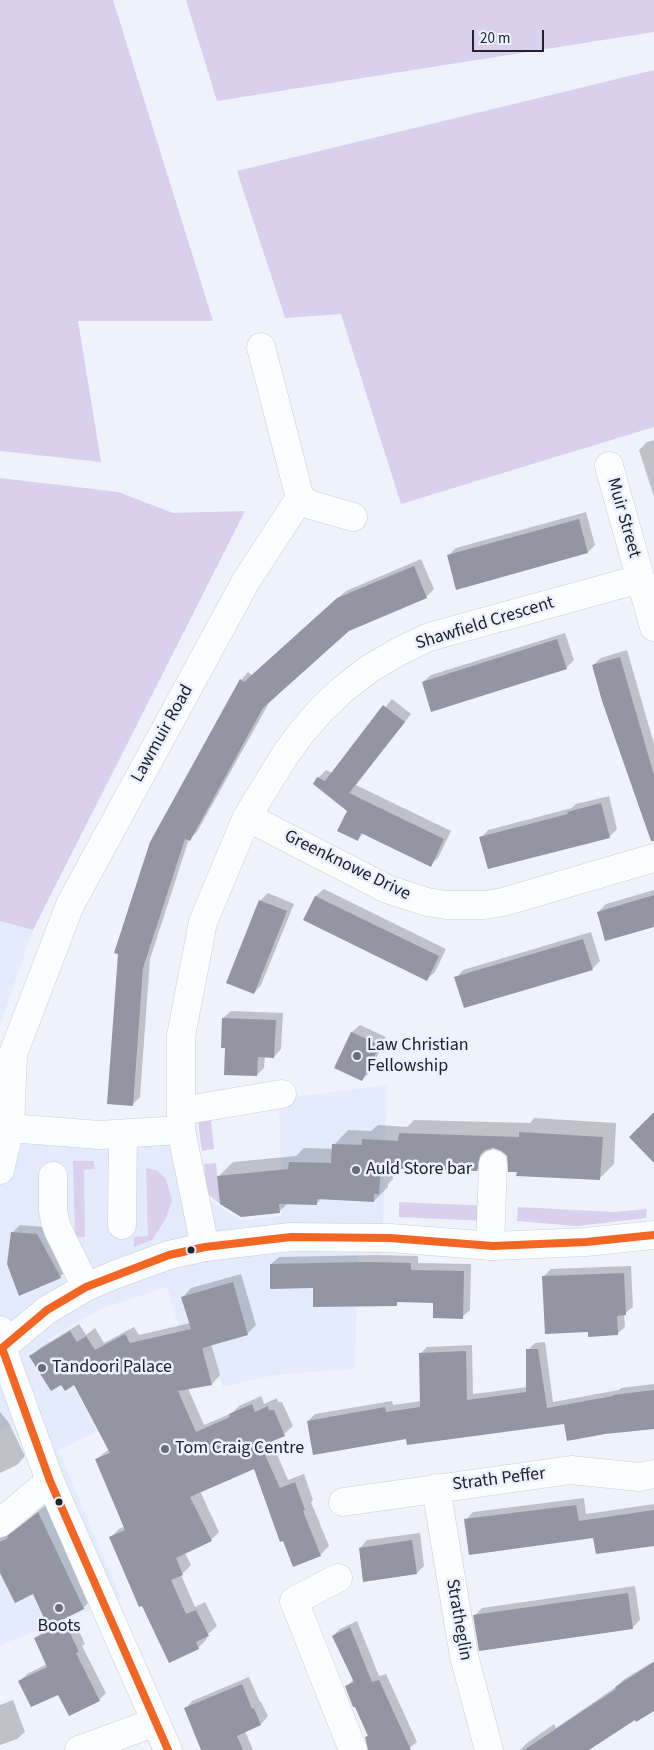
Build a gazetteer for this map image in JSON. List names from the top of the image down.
{
  "streets": {
    "street": [
      "Muir Street",
      "Shawfield Crescent",
      "Lawmuir Road",
      "Greenknowe Drive",
      "Strath Peffer",
      "Stratheglin"
    ]
  },
  "crossings": [
    ["Muir Street", "Shawfield Crescent"],
    ["Shawfield Crescent", "Greenknowe Drive"],
    ["Strath Peffer", "Stratheglin"]
  ],
  "places": [
    "Law Christian Fellowship",
    "Auld Store bar",
    "Tandoori Palace",
    "Tom Craig Centre",
    "Boots"
  ],
  "scale_bar": "20 m"
}
